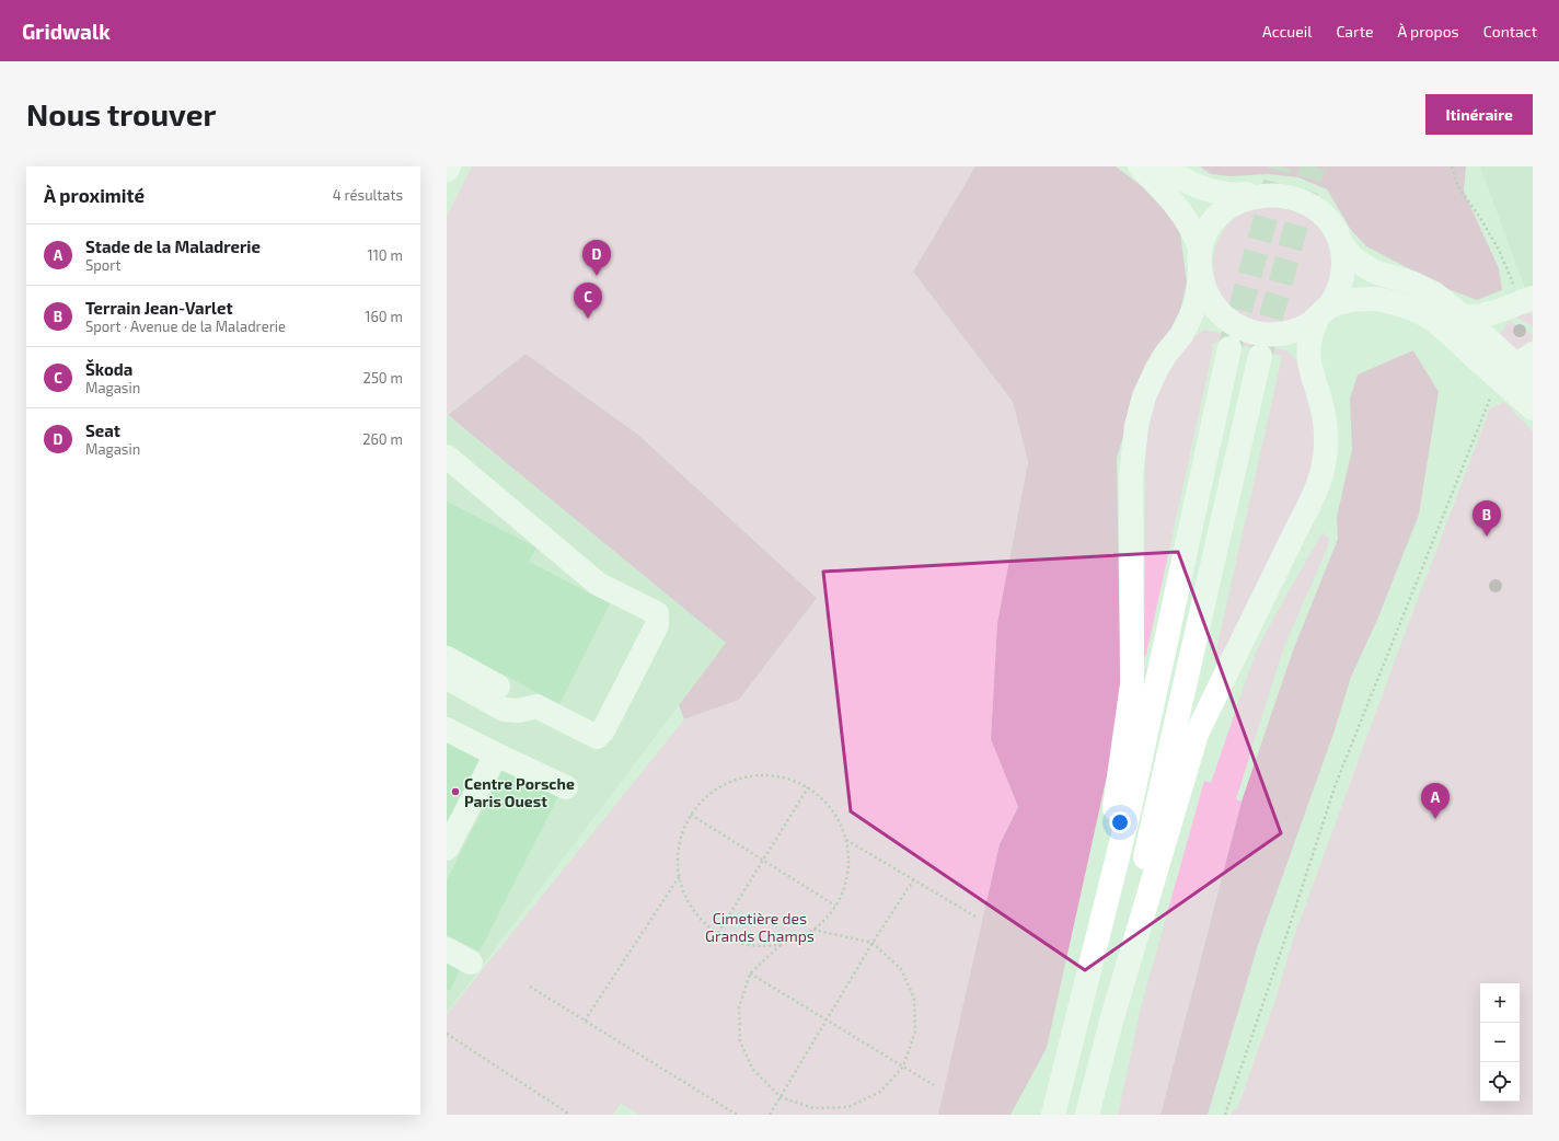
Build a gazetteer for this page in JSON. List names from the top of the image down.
{
  "parks": ["Cimetière des Grands Champs"],
  "places": ["Centre Porsche Paris Ouest"],
  "page": {
    "header": "Gridwalk",
    "nav": [
      "Accueil",
      "Carte",
      "À propos",
      "Contact"
    ],
    "buttons": "Itinéraire",
    "title": "Nous trouver",
    "heading": ["À proximité", "4 résultats"],
    "list": [
      {
        "mark": "A",
        "name": "Stade de la Maladrerie",
        "note": "Sport",
        "value": "110 m"
      },
      {
        "mark": "B",
        "name": "Terrain Jean-Varlet",
        "note": "Sport · Avenue de la Maladrerie",
        "value": "160 m"
      },
      {
        "mark": "C",
        "name": "Škoda",
        "note": "Magasin",
        "value": "250 m"
      },
      {
        "mark": "D",
        "name": "Seat",
        "note": "Magasin",
        "value": "260 m"
      }
    ],
    "pins": [
      "D",
      "C",
      "B",
      "A"
    ],
    "map_buttons": ["+", "−"]
  }
}
